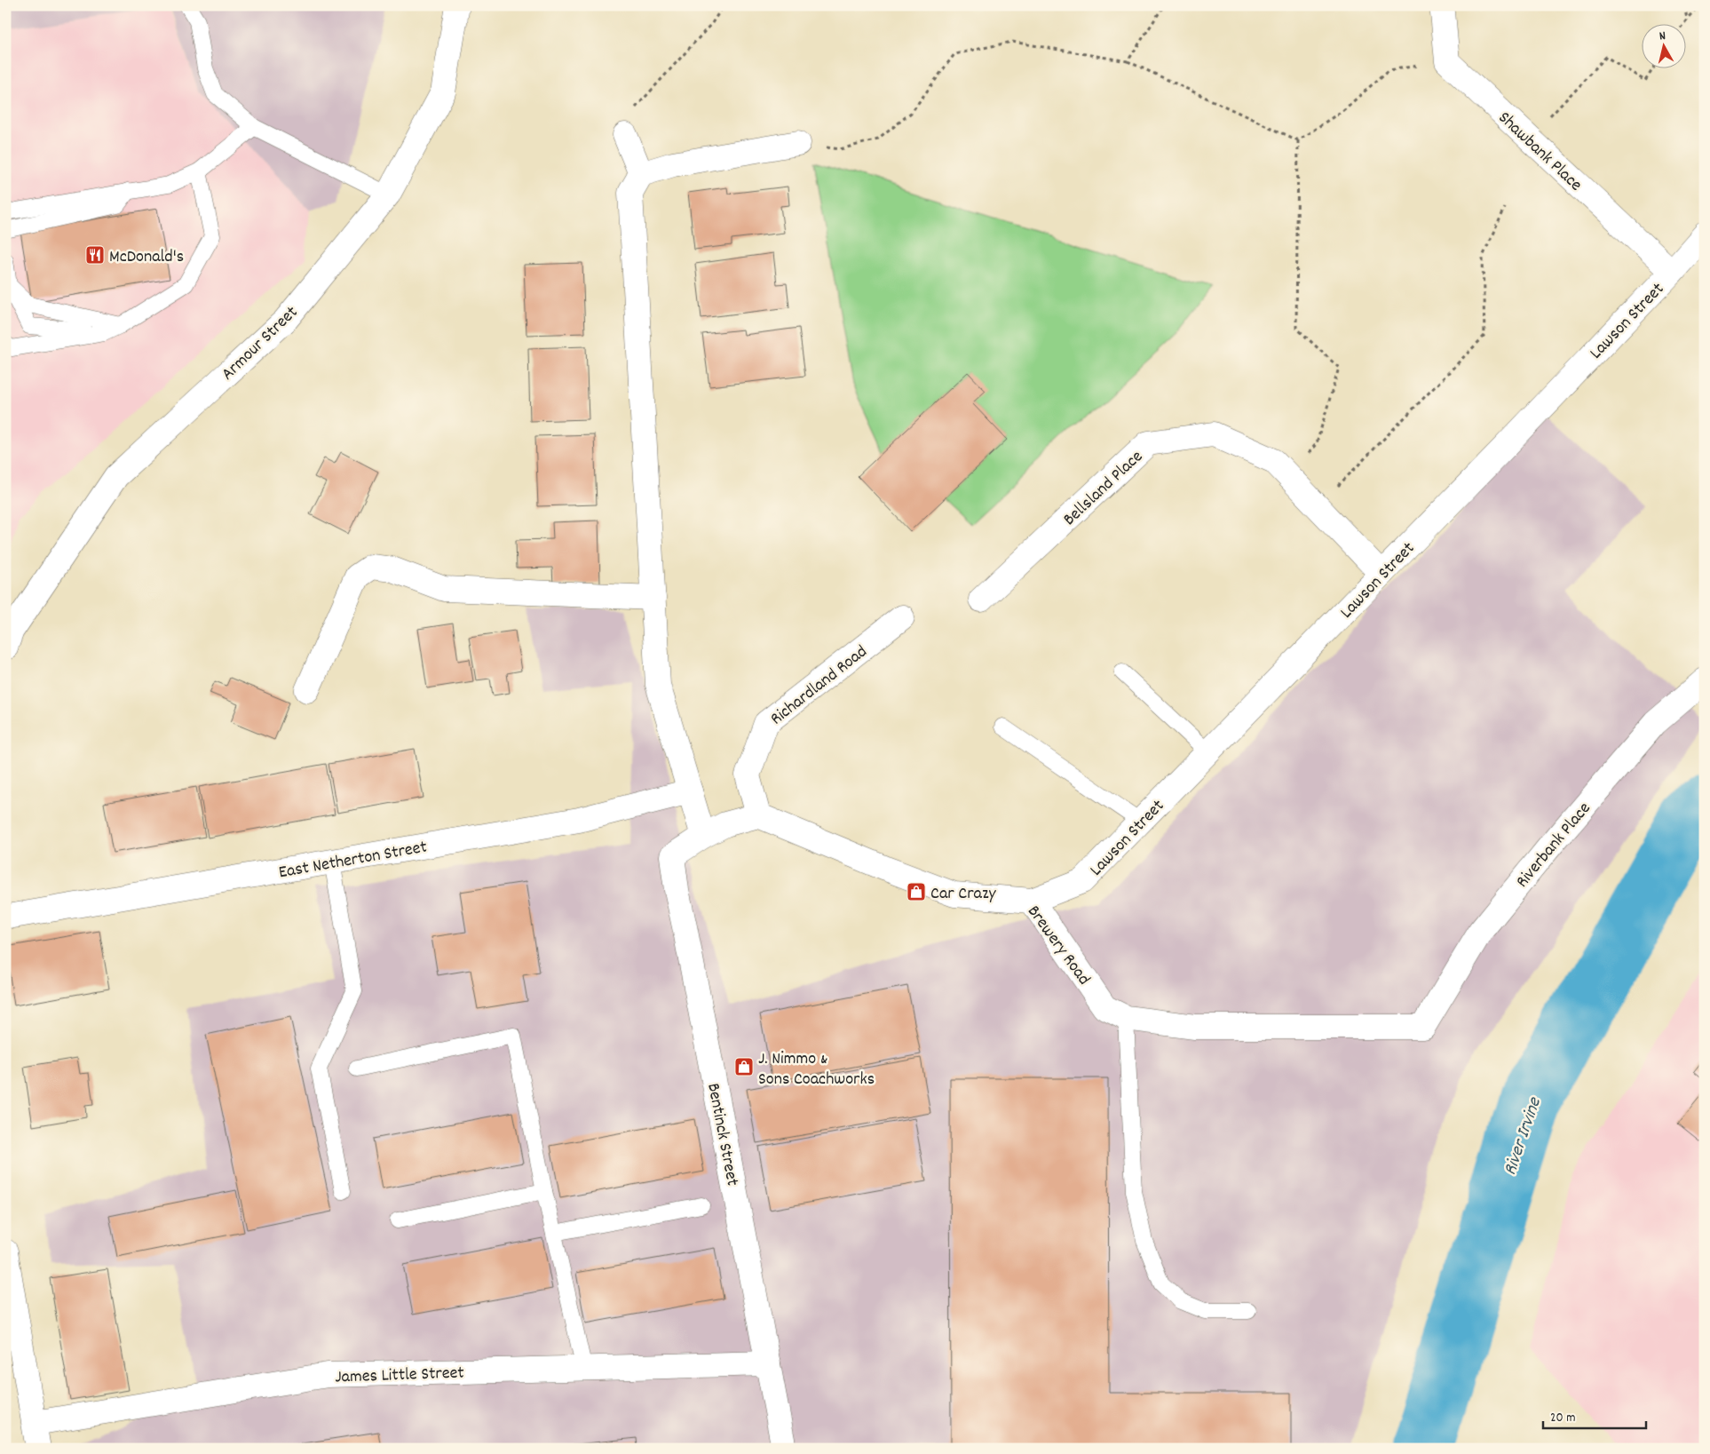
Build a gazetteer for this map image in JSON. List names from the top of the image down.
{
  "streets": {
    "street": [
      "Shawbank Place",
      "Lawson Street",
      "Armour Street",
      "Bellsland Place",
      "Richardland Road",
      "Riverbank Place",
      "East Netherton Street",
      "Brewery Road",
      "Bentinck Street",
      "James Little Street"
    ]
  },
  "crossings": [
    ["Shawbank Place", "Lawson Street"],
    ["Lawson Street", "Bellsland Place"],
    ["Lawson Street", "Brewery Road"],
    ["Richardland Road", "Brewery Road"],
    ["Riverbank Place", "Brewery Road"],
    ["Bentinck Street", "James Little Street"]
  ],
  "water": ["River Irvine"],
  "places": {
    "restaurant": ["McDonald's"],
    "shop": ["Car Crazy", "J. Nimmo & Sons Coachworks"]
  },
  "scale_bar": "20 m",
  "north": "top"
}
